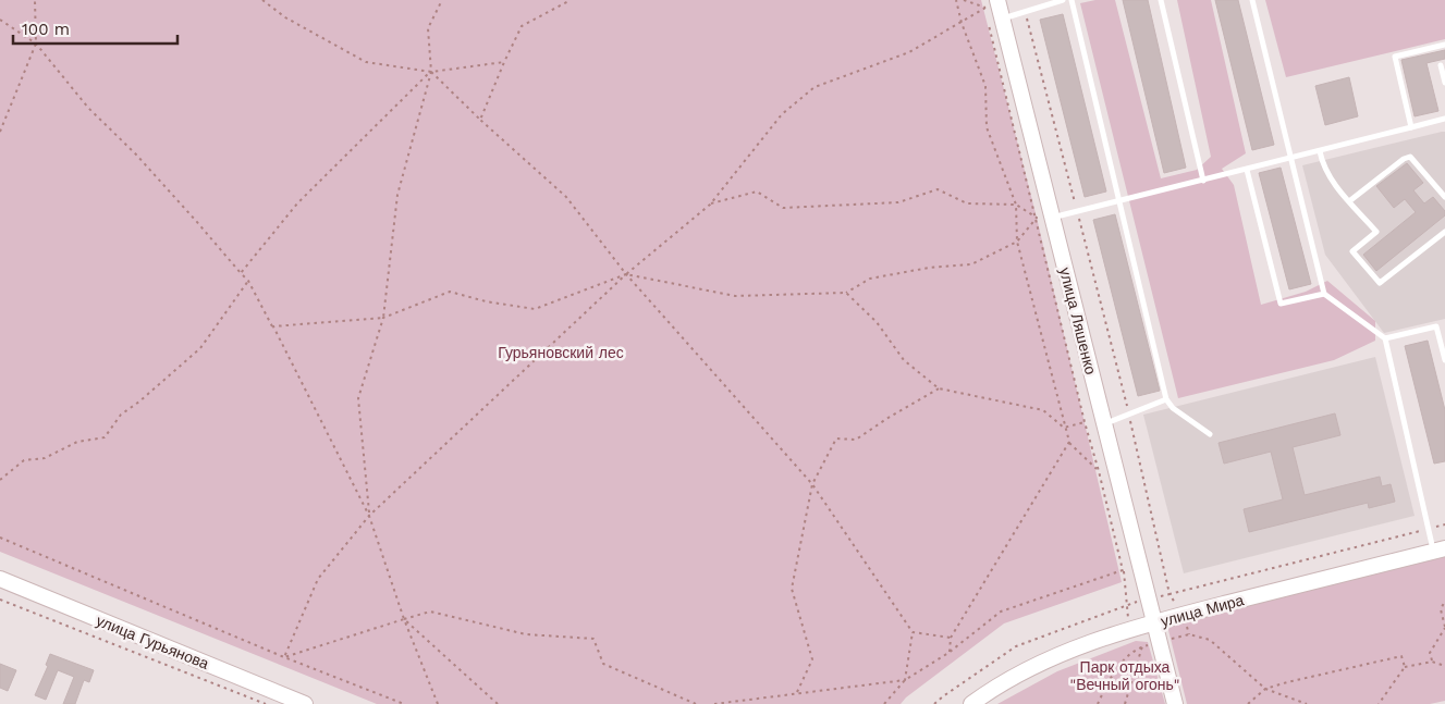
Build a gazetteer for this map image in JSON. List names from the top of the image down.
{
  "streets": {
    "main road": ["улица Ляшенко", "улица Мира", "улица Гурьянова"]
  },
  "crossings": [
    ["улица Ляшенко", "улица Мира"]
  ],
  "parks": ["Гурьяновский лес", "Парк отдыха \"Вечный огонь\""],
  "scale_bar": "100 m"
}
